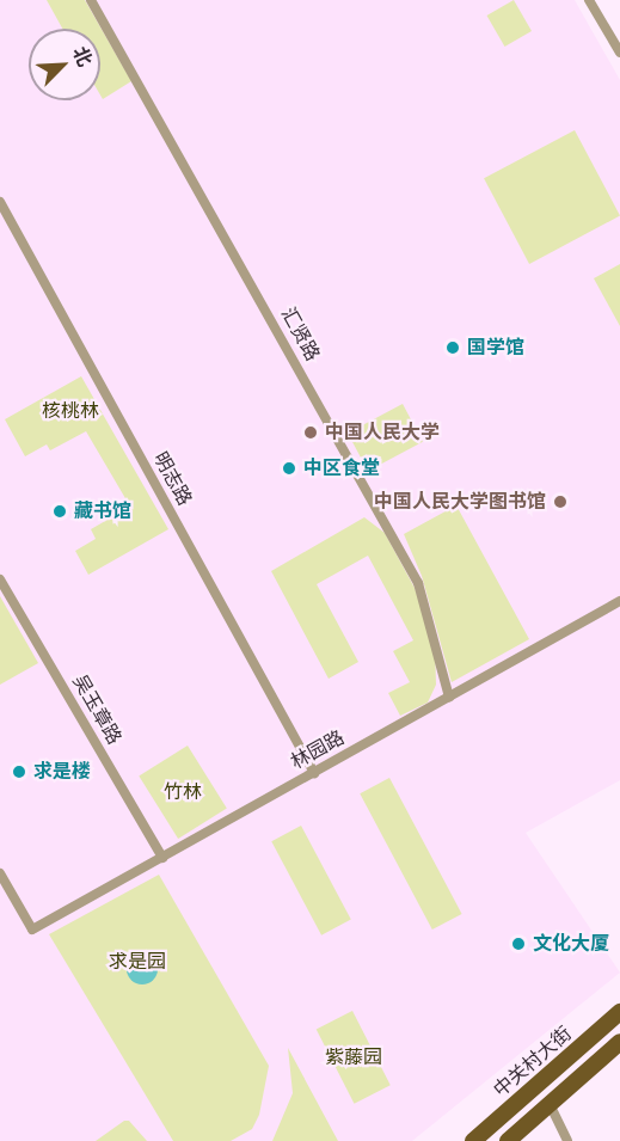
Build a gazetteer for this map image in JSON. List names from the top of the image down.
{
  "streets": {
    "main road": ["中关村大街"],
    "street": [
      "汇贤路",
      "明志路",
      "吴玉章路",
      "林园路"
    ]
  },
  "crossings": [
    ["汇贤路", "林园路"],
    ["明志路", "林园路"],
    ["吴玉章路", "林园路"]
  ],
  "parks": [
    "核桃林",
    "竹林",
    "求是园",
    "紫藤园"
  ],
  "places": [
    "国学馆",
    "中国人民大学",
    "中区食堂",
    "中国人民大学图书馆",
    "藏书馆",
    "求是楼",
    "文化大厦"
  ],
  "north": "top right"
}
